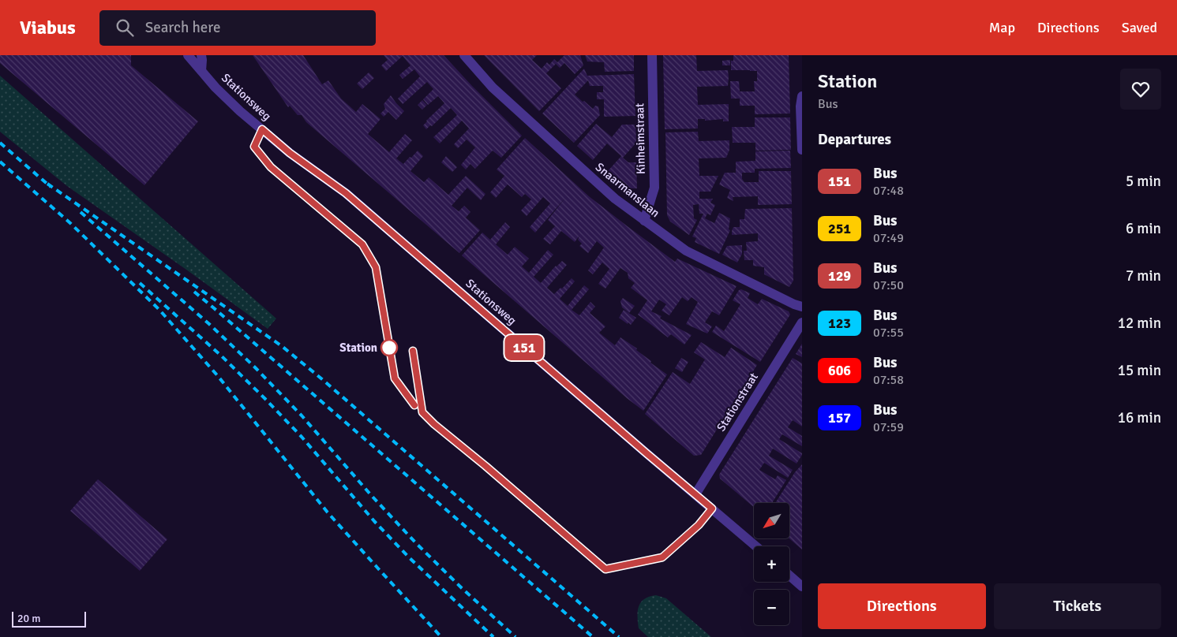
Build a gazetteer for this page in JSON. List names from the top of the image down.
{
  "streets": {
    "street": [
      "Stationsweg",
      "Kinheimstraat",
      "Snaarmanslaan",
      "Stationstraat"
    ]
  },
  "crossings": [
    ["Stationsweg", "Stationstraat"],
    ["Kinheimstraat", "Snaarmanslaan"]
  ],
  "places": ["Station"],
  "lines": ["bus line 151"],
  "scale_bar": "20 m",
  "north": "bottom left",
  "page": {
    "header": "Viabus",
    "search": "Search here",
    "nav": ["Map", "Directions", "Saved"],
    "on_map": "151",
    "heading": [
      ["Station", "Bus"],
      "Departures"
    ],
    "list": [
      {
        "mark": "151",
        "name": "Bus",
        "note": "07:48",
        "value": "5 min"
      },
      {
        "mark": "251",
        "name": "Bus",
        "note": "07:49",
        "value": "6 min"
      },
      {
        "mark": "129",
        "name": "Bus",
        "note": "07:50",
        "value": "7 min"
      },
      {
        "mark": "123",
        "name": "Bus",
        "note": "07:55",
        "value": "12 min"
      },
      {
        "mark": "606",
        "name": "Bus",
        "note": "07:58",
        "value": "15 min"
      },
      {
        "mark": "157",
        "name": "Bus",
        "note": "07:59",
        "value": "16 min"
      }
    ],
    "map_buttons": ["+", "−"],
    "buttons": ["Directions", "Tickets"],
    "scale": "20 m"
  }
}
